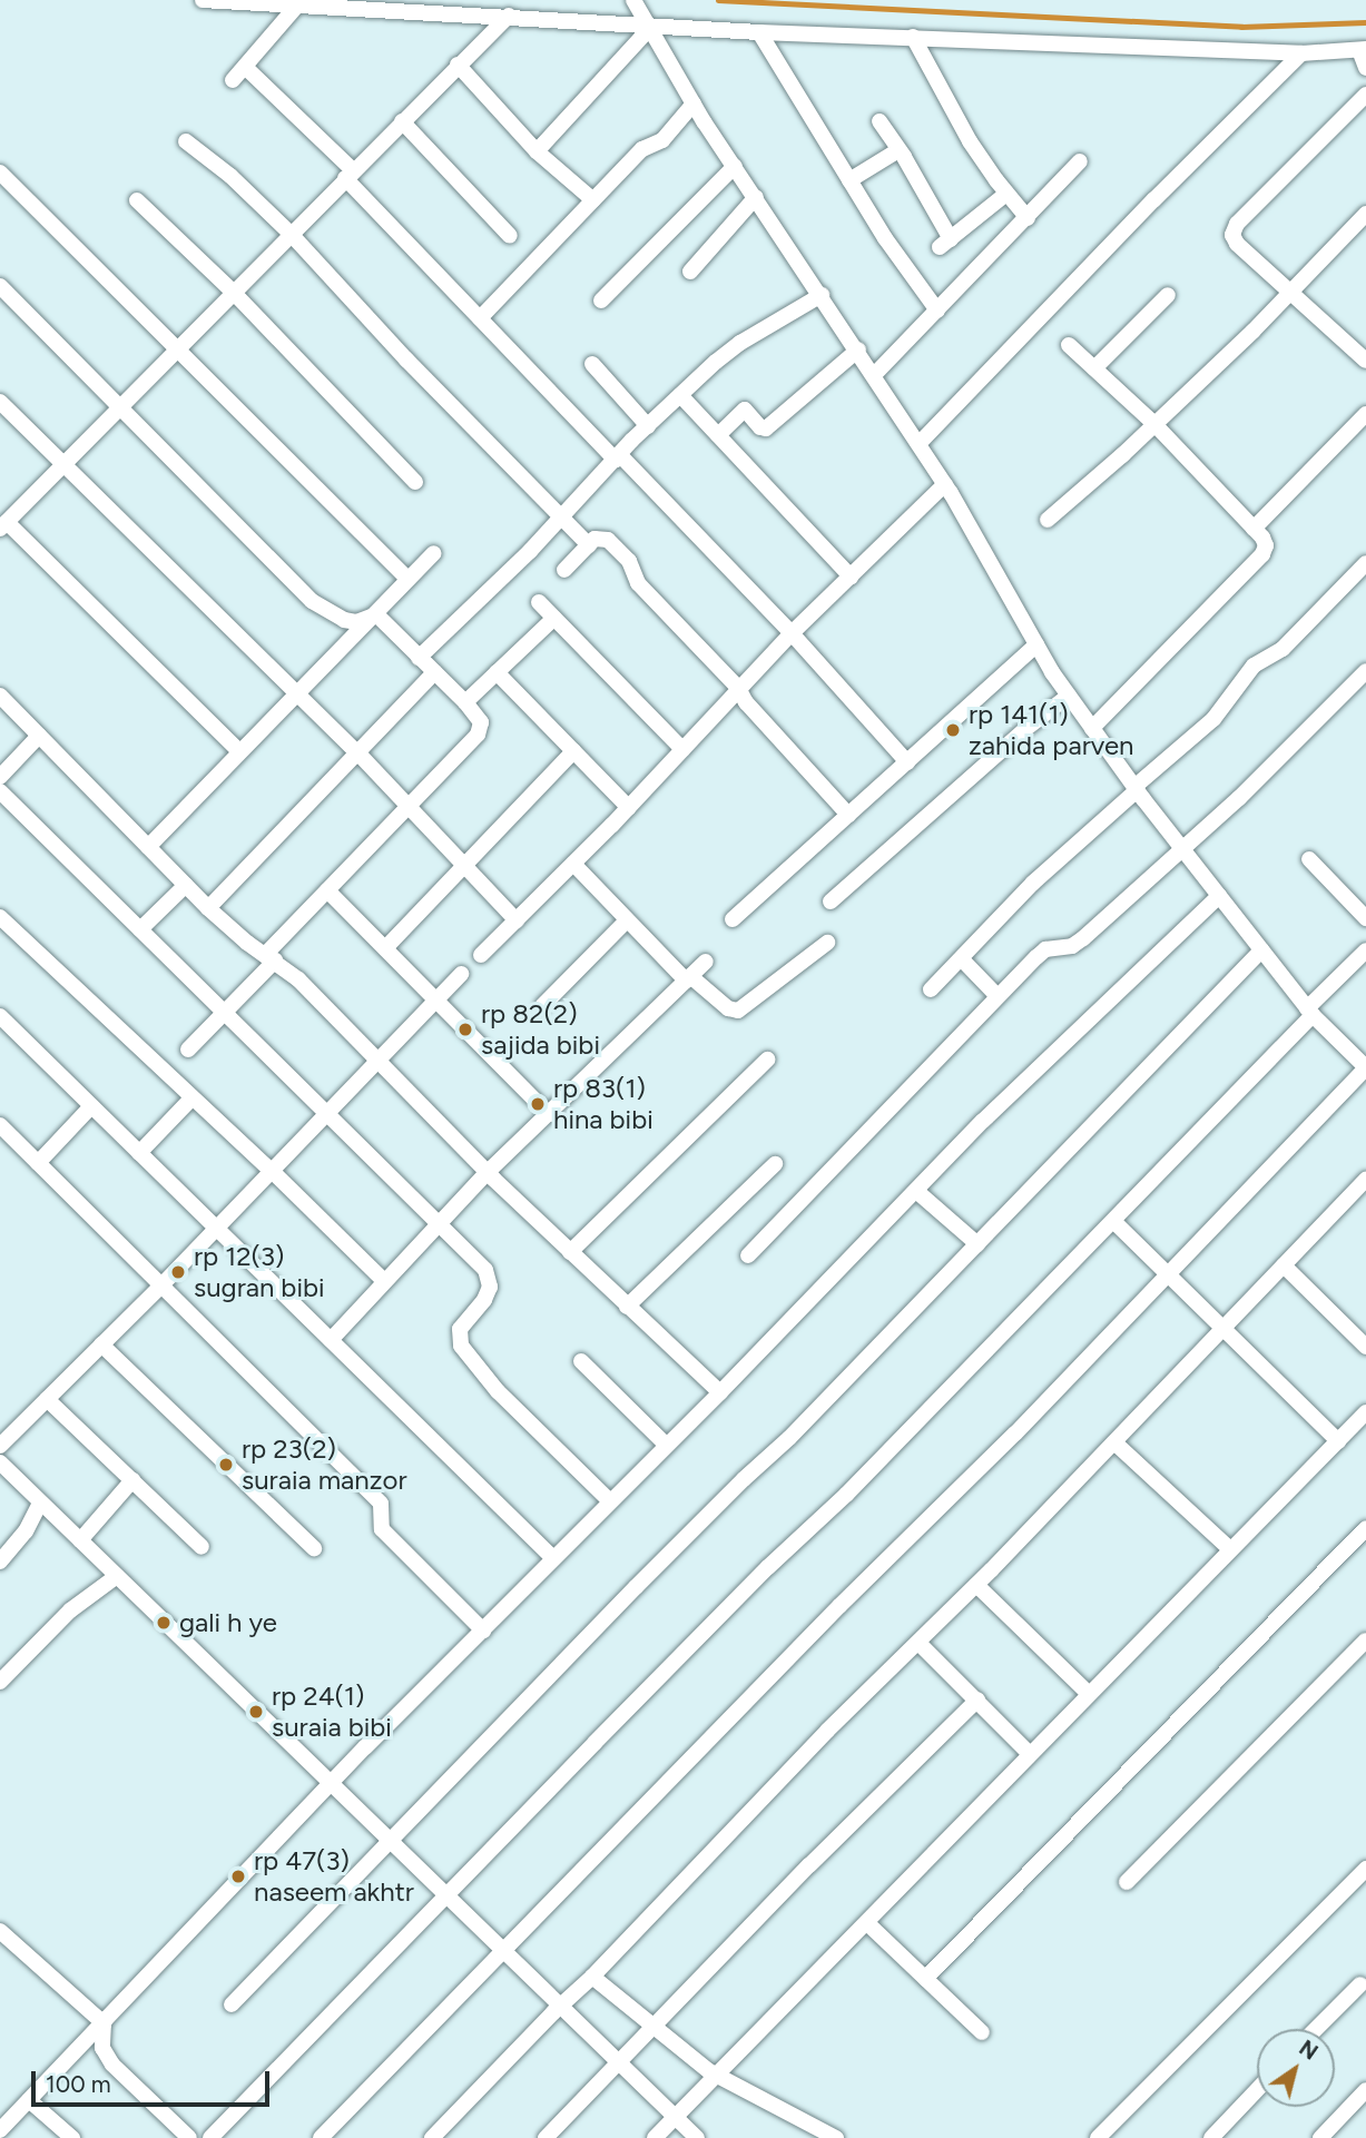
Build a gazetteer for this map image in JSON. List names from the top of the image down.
{
  "places": [
    "rp 141(1) zahida parven",
    "rp 82(2) sajida bibi",
    "rp 83(1) hina bibi",
    "rp 12(3) sugran bibi",
    "rp 23(2) suraia manzor",
    "gali h ye",
    "rp 24(1) suraia bibi",
    "rp 47(3) naseem akhtr"
  ],
  "scale_bar": "100 m",
  "north": "top right"
}
